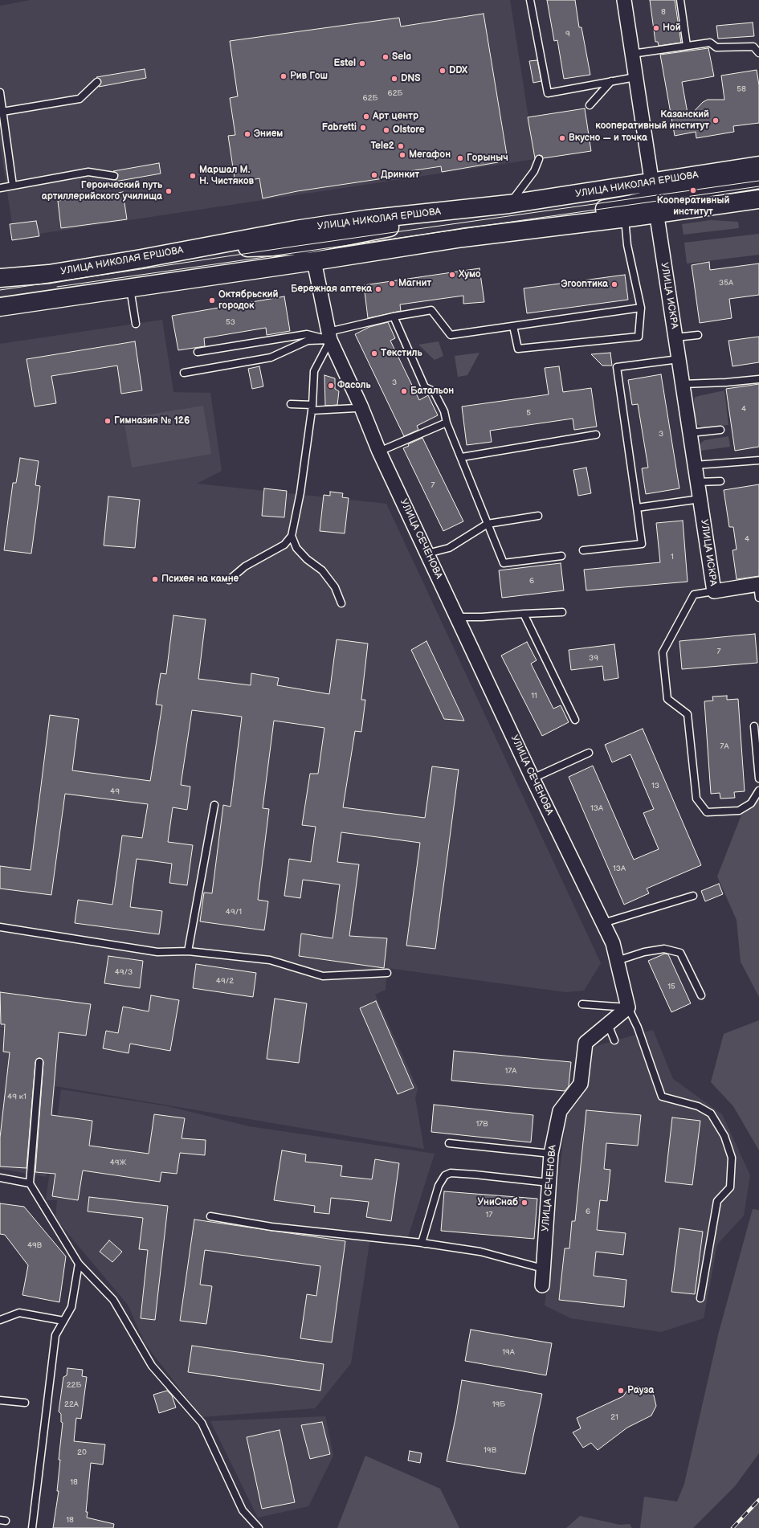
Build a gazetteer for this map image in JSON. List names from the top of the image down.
{
  "streets": {
    "main road": ["УЛИЦА НИКОЛАЯ ЕРШОВА"],
    "street": ["УЛИЦА ИСКРА", "УЛИЦА СЕЧЕНОВА"]
  },
  "crossings": [
    ["УЛИЦА НИКОЛАЯ ЕРШОВА", "УЛИЦА ИСКРА"],
    ["УЛИЦА НИКОЛАЯ ЕРШОВА", "УЛИЦА СЕЧЕНОВА"]
  ],
  "places": [
    "Ной",
    "Sela",
    "Estel",
    "DDX",
    "Рив Гош",
    "DNS",
    "Арт центр",
    "Казанский кооперативный институт",
    "Fabretti",
    "O|store",
    "Энием",
    "Вкусно — и точка",
    "Tele2",
    "Мегафон",
    "Горыныч",
    "Дринкит",
    "Маршал М. Н. Чистяков",
    "Кооперативный институт",
    "Героический путь артиллерийского училища",
    "Хумо",
    "Магнит",
    "Эгооптика",
    "Бережная аптека",
    "Октябрьский городок",
    "Текстиль",
    "Фасоль",
    "Батальон",
    "Гимназия № 126",
    "Психея на камне",
    "УниСнаб",
    "Рауза"
  ],
  "house_numbers": [
    "8",
    "9",
    "58",
    "62Б",
    "62Б",
    "35А",
    "53",
    "3",
    "4",
    "5",
    "3",
    "7",
    "4",
    "1",
    "6",
    "7",
    "39",
    "11",
    "7А",
    "13",
    "49",
    "13А",
    "13А",
    "49/1",
    "49/3",
    "49/2",
    "15",
    "17А",
    "49 к1",
    "17В",
    "49Ж",
    "6",
    "17",
    "49В",
    "19А",
    "22Б",
    "22А",
    "19Б",
    "21",
    "19В",
    "20",
    "18",
    "18"
  ]
}
